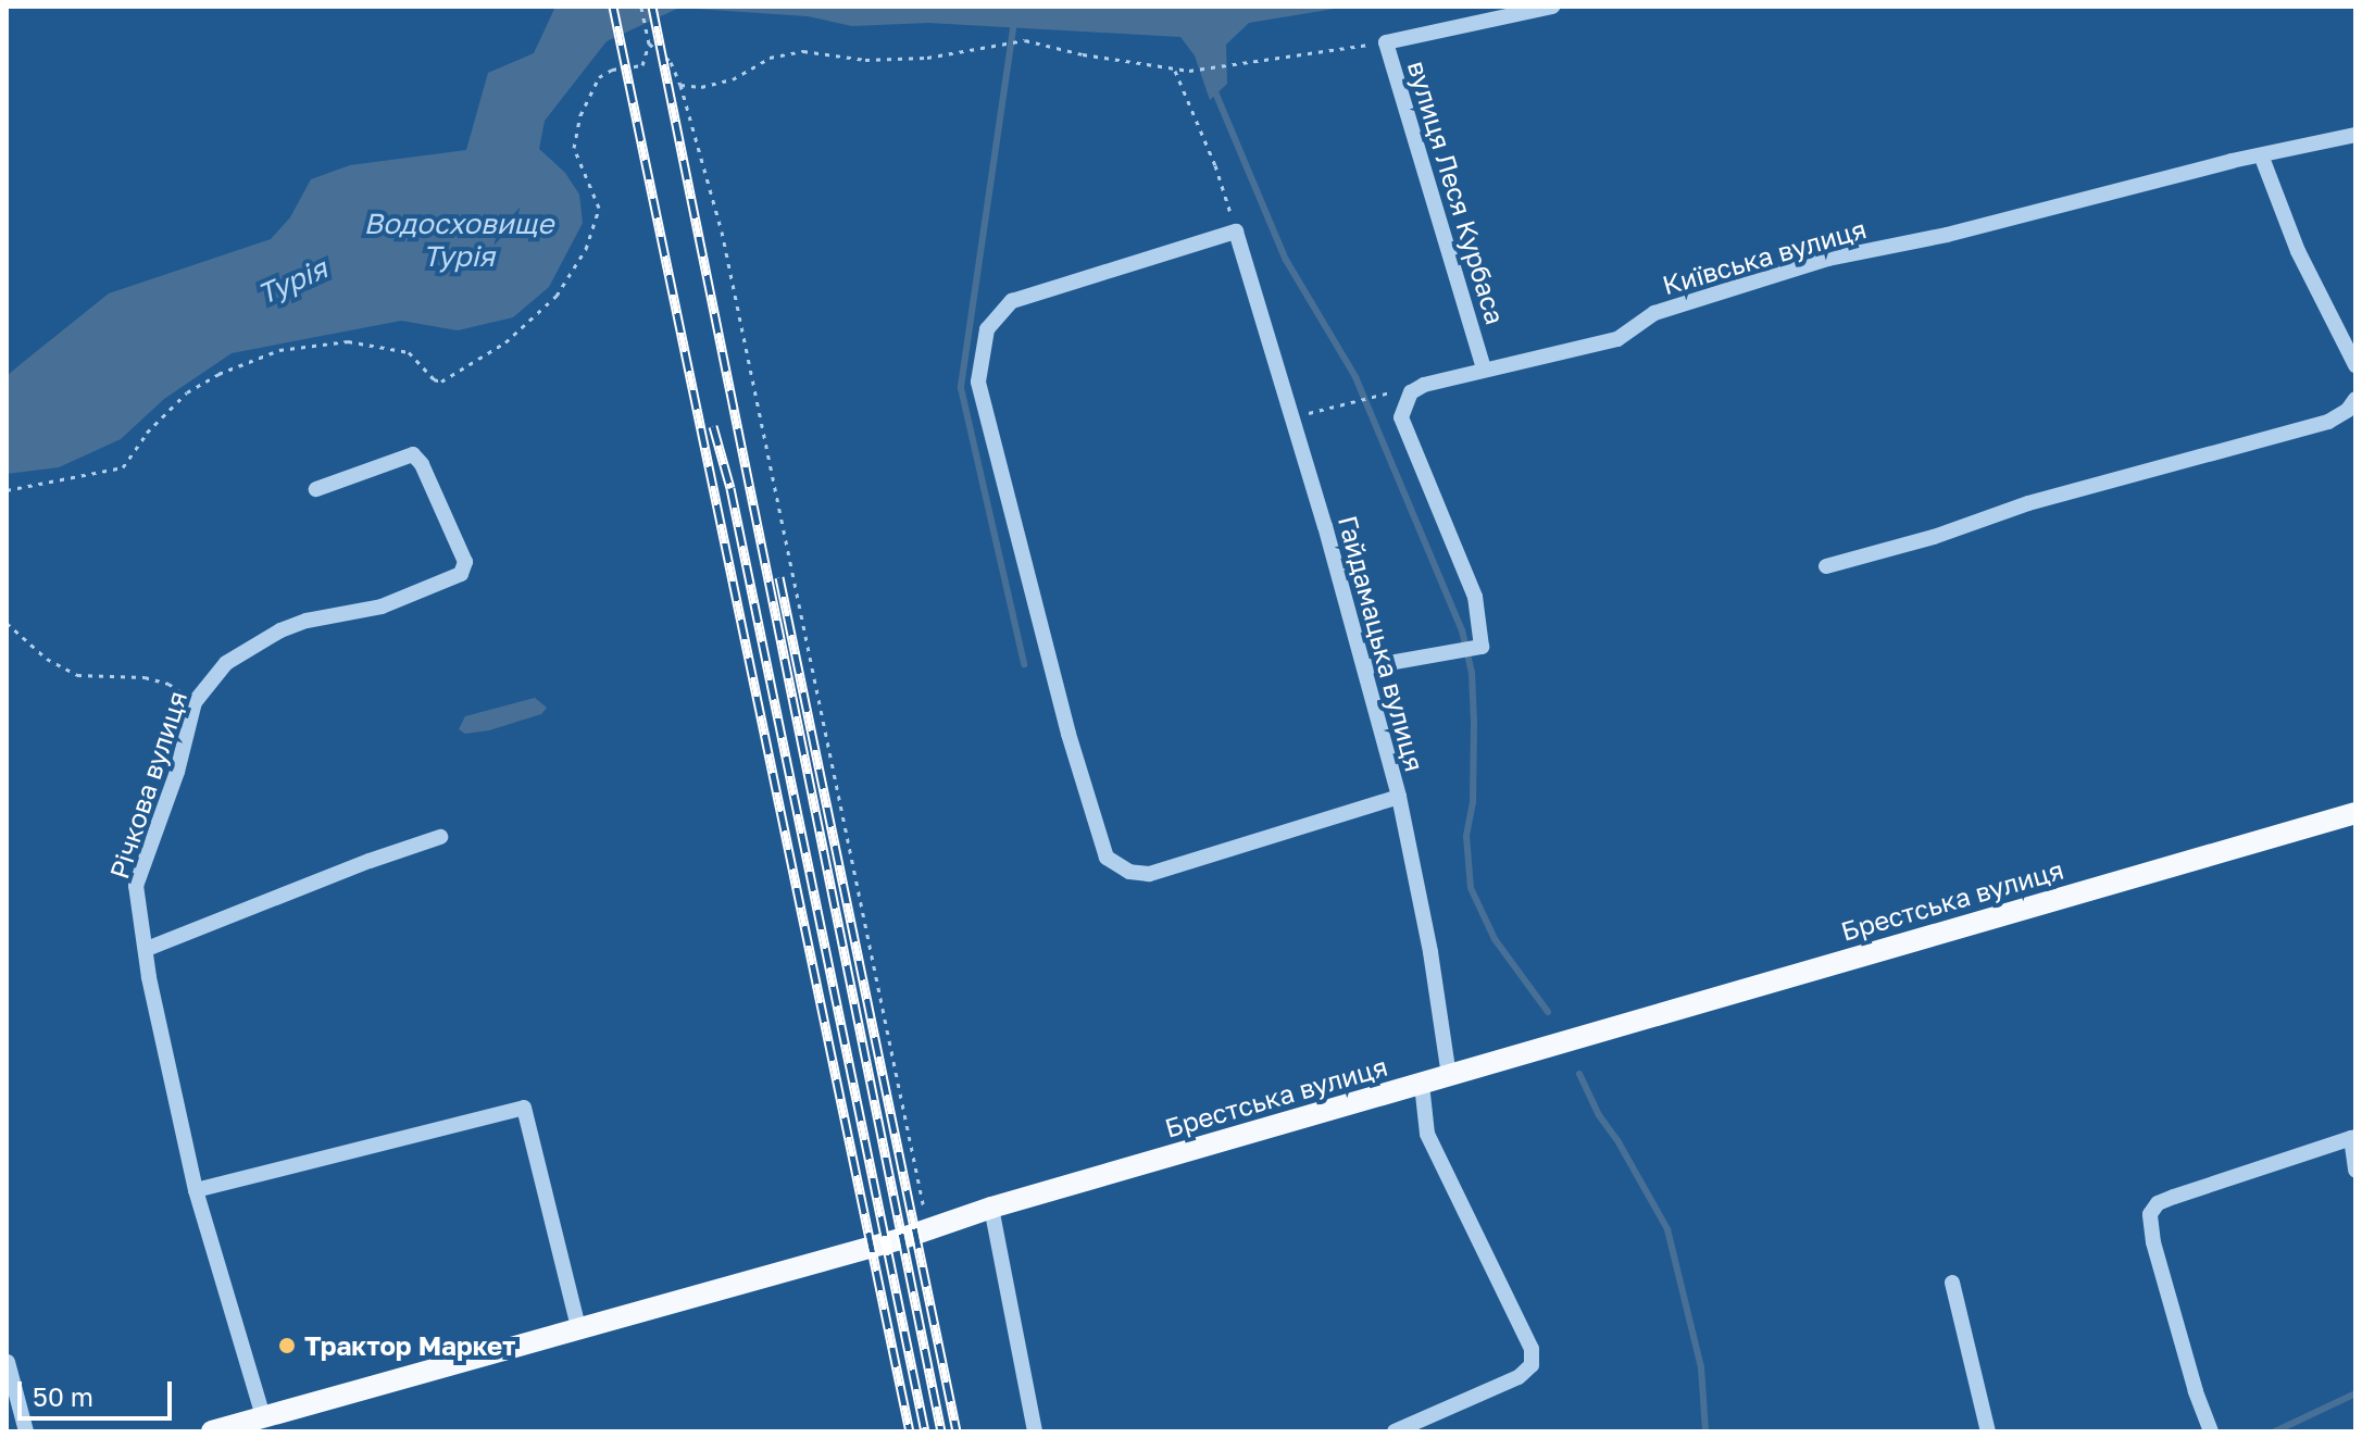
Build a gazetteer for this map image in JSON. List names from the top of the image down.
{
  "streets": {
    "main road": ["Брестська вулиця"],
    "street": [
      "вулиця Леся Курбаса",
      "Київська вулиця",
      "Гайдамацька вулиця",
      "Річкова вулиця"
    ]
  },
  "crossings": [
    ["вулиця Леся Курбаса", "Київська вулиця"],
    ["Київська вулиця", "Гайдамацька вулиця"],
    ["Гайдамацька вулиця", "Брестська вулиця"],
    ["Річкова вулиця", "Брестська вулиця"]
  ],
  "water": ["Водосховище Турія", "Турія"],
  "places": ["Трактор Маркет"],
  "scale_bar": "50 m"
}
